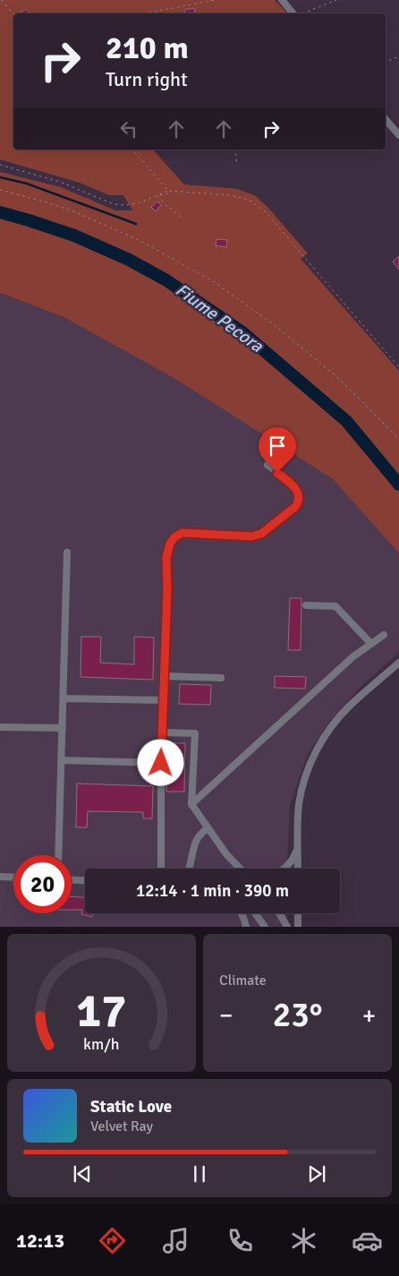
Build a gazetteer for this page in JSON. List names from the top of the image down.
{
  "water": ["Fiume Pecora"],
  "page": {
    "turn": ["210 m", "Turn right"],
    "limit": "20",
    "trip": "12:14 · 1 min · 390 m",
    "tile": "Climate",
    "heat": ["−", "23°", "+"],
    "song": ["Static Love", "Velvet Ray"],
    "tabs": "12:13",
    "gauge": ["17", "km/h"]
  }
}
